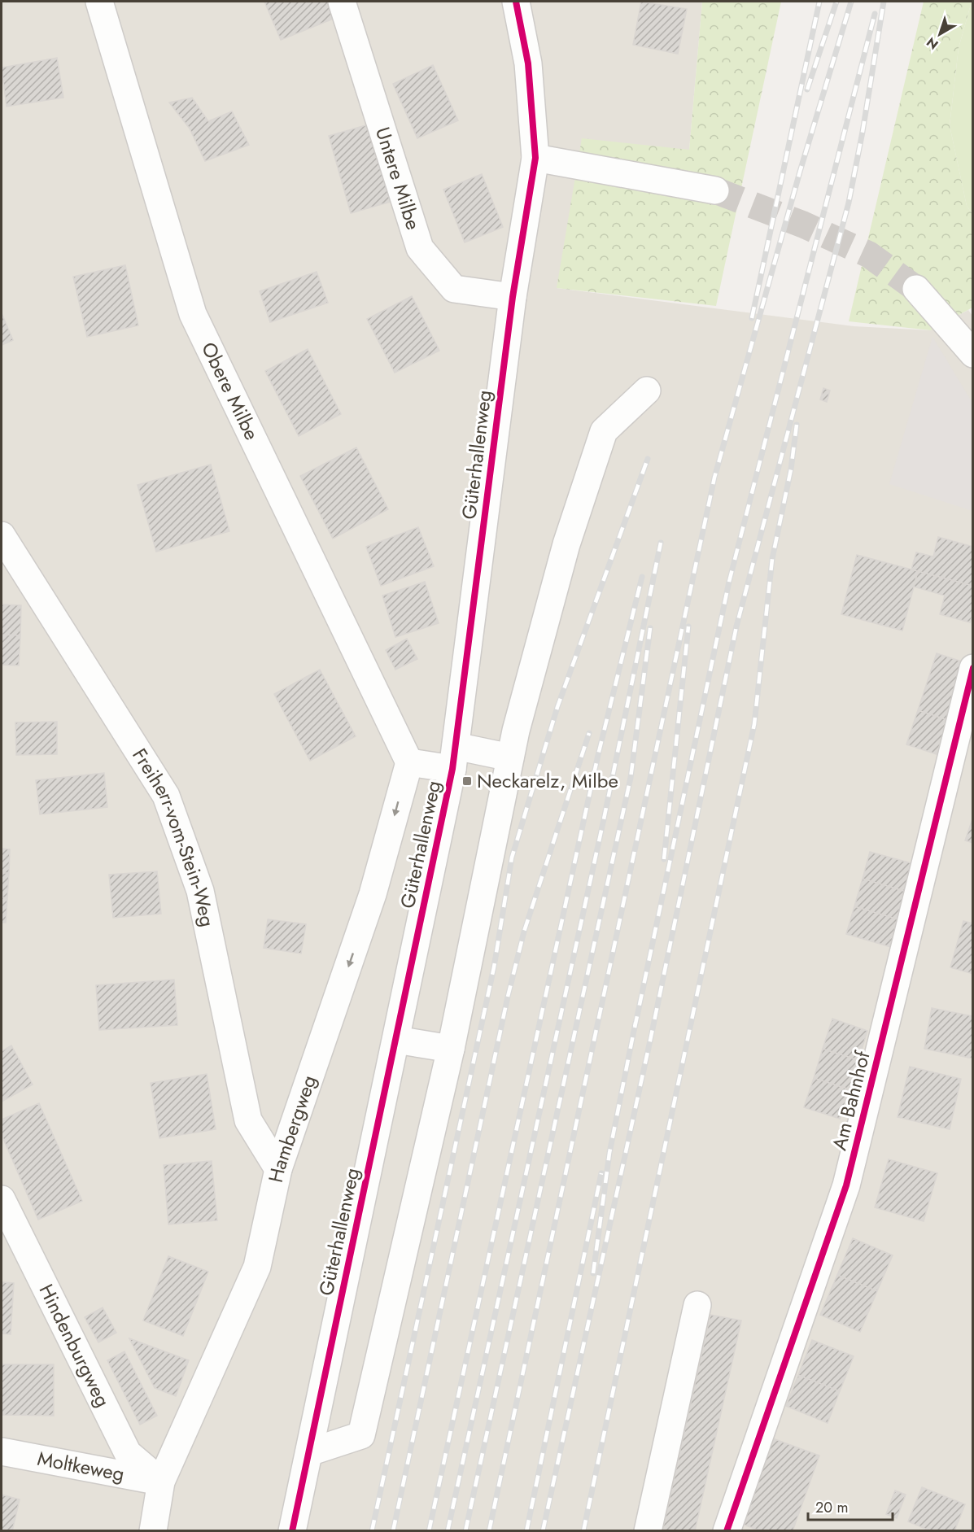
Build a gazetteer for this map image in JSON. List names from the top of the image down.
{
  "streets": {
    "street": [
      "Untere Milbe",
      "Obere Milbe",
      "Güterhallenweg",
      "Freiherr-vom-Stein-Weg",
      "Am Bahnhof",
      "Hambergweg",
      "Hindenburgweg",
      "Moltkeweg"
    ]
  },
  "crossings": [
    ["Untere Milbe", "Güterhallenweg"],
    ["Obere Milbe", "Hambergweg"],
    ["Freiherr-vom-Stein-Weg", "Hambergweg"],
    ["Hambergweg", "Hindenburgweg"],
    ["Hambergweg", "Moltkeweg"],
    ["Hindenburgweg", "Moltkeweg"]
  ],
  "places": {
    "transit": ["Neckarelz, Milbe"]
  },
  "scale_bar": "20 m",
  "north": "bottom left"
}
